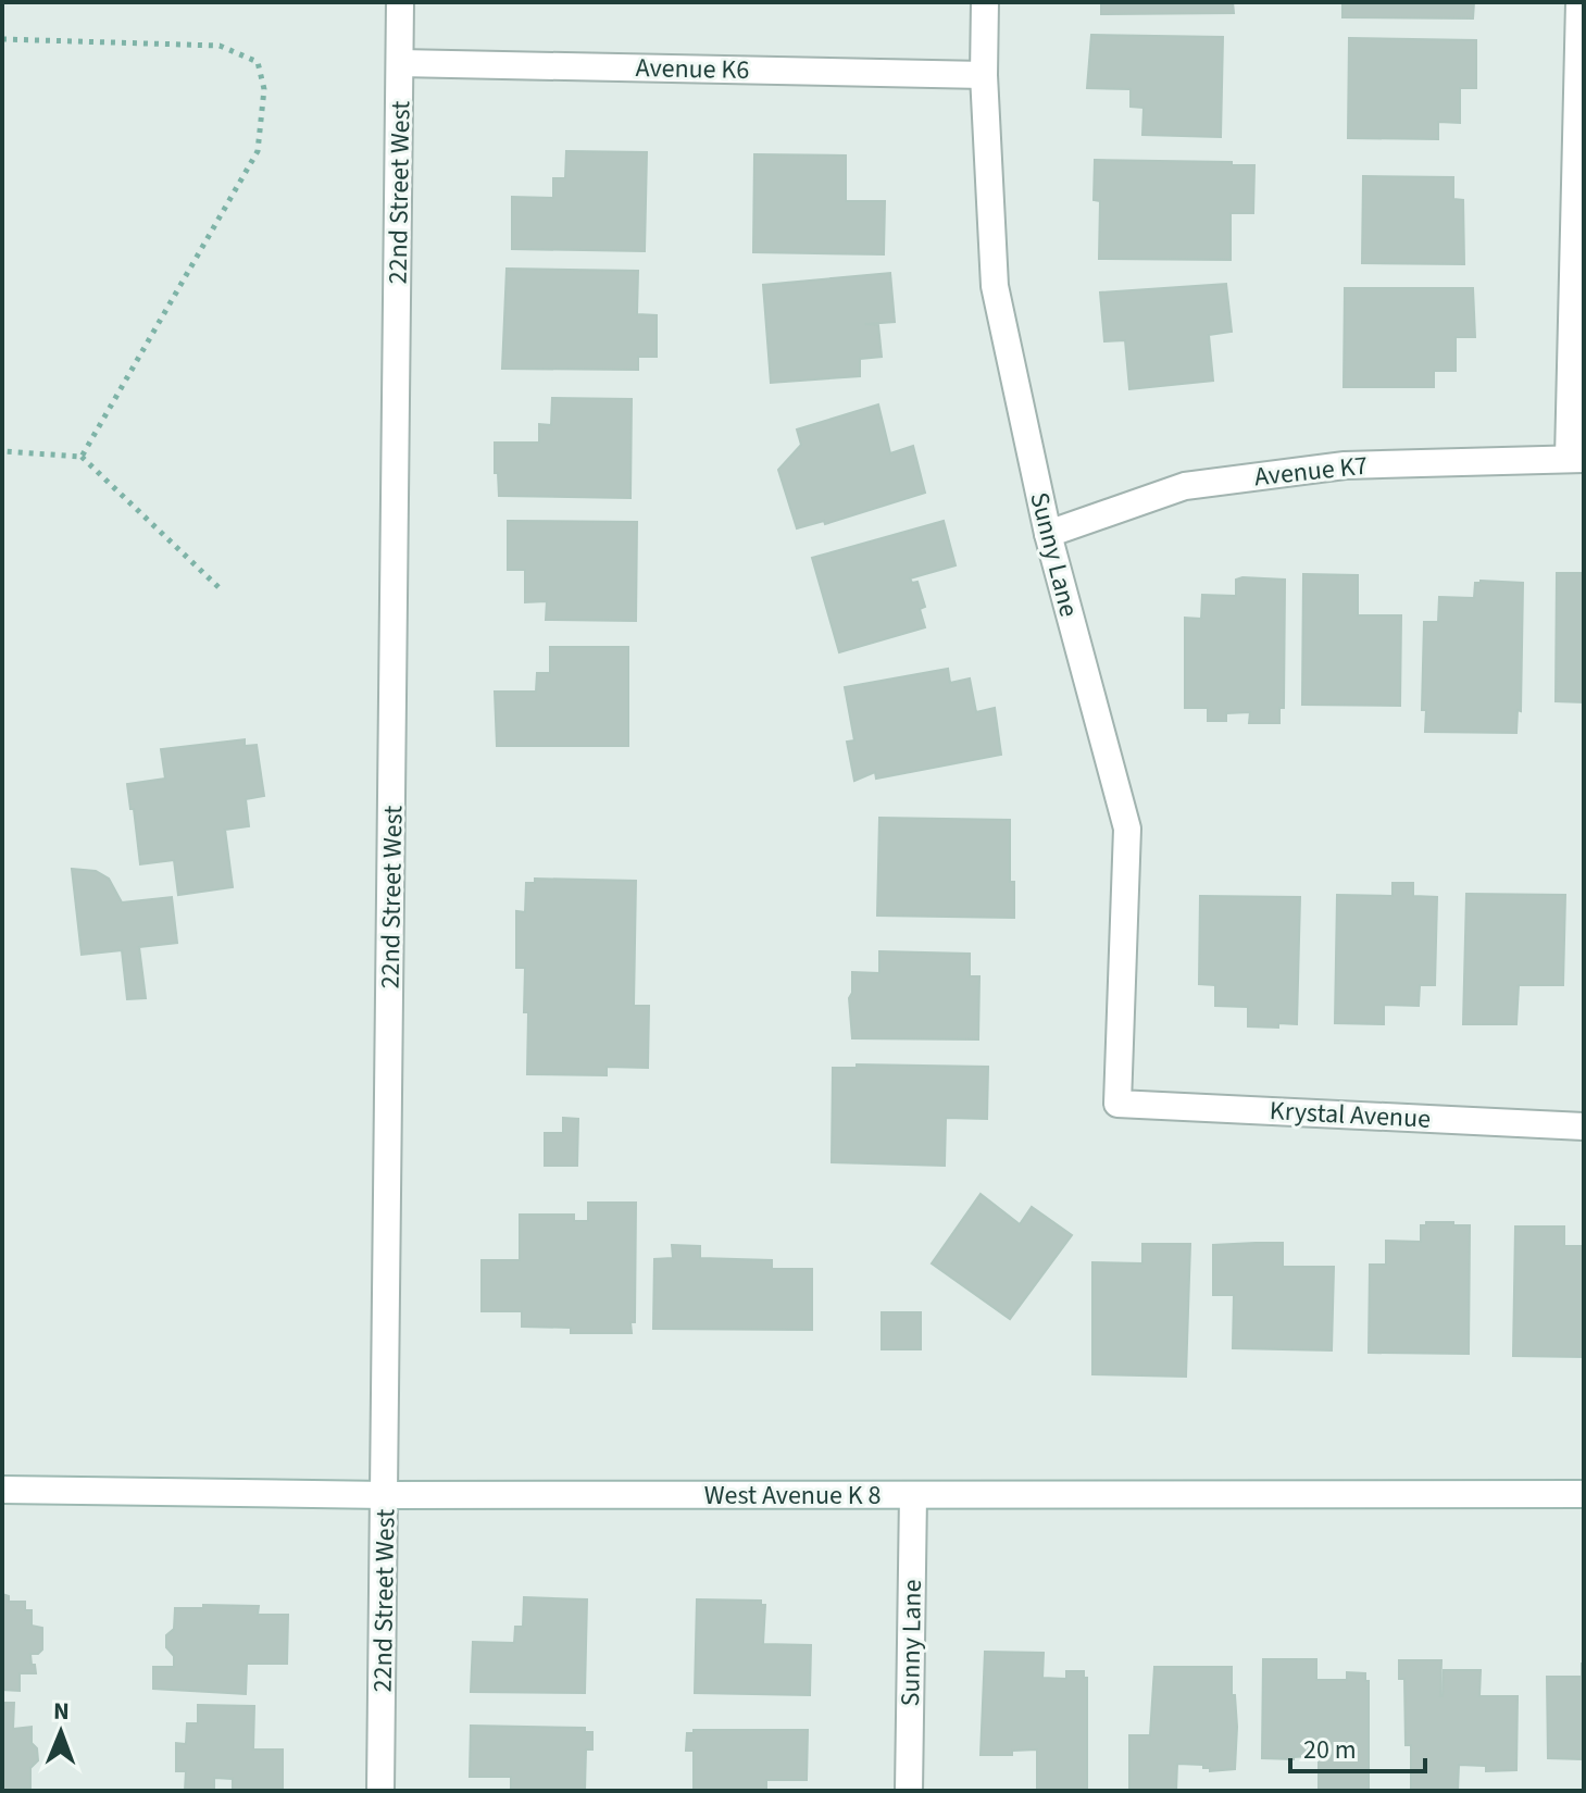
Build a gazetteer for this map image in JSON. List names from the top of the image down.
{
  "streets": {
    "street": [
      "Avenue K6",
      "22nd Street West",
      "Avenue K7",
      "Sunny Lane",
      "Krystal Avenue",
      "West Avenue K 8"
    ]
  },
  "crossings": [
    ["Avenue K6", "22nd Street West"],
    ["Avenue K6", "Sunny Lane"],
    ["22nd Street West", "West Avenue K 8"],
    ["Avenue K7", "Sunny Lane"],
    ["Sunny Lane", "Krystal Avenue"],
    ["Sunny Lane", "West Avenue K 8"]
  ],
  "scale_bar": "20 m",
  "north": "top"
}
